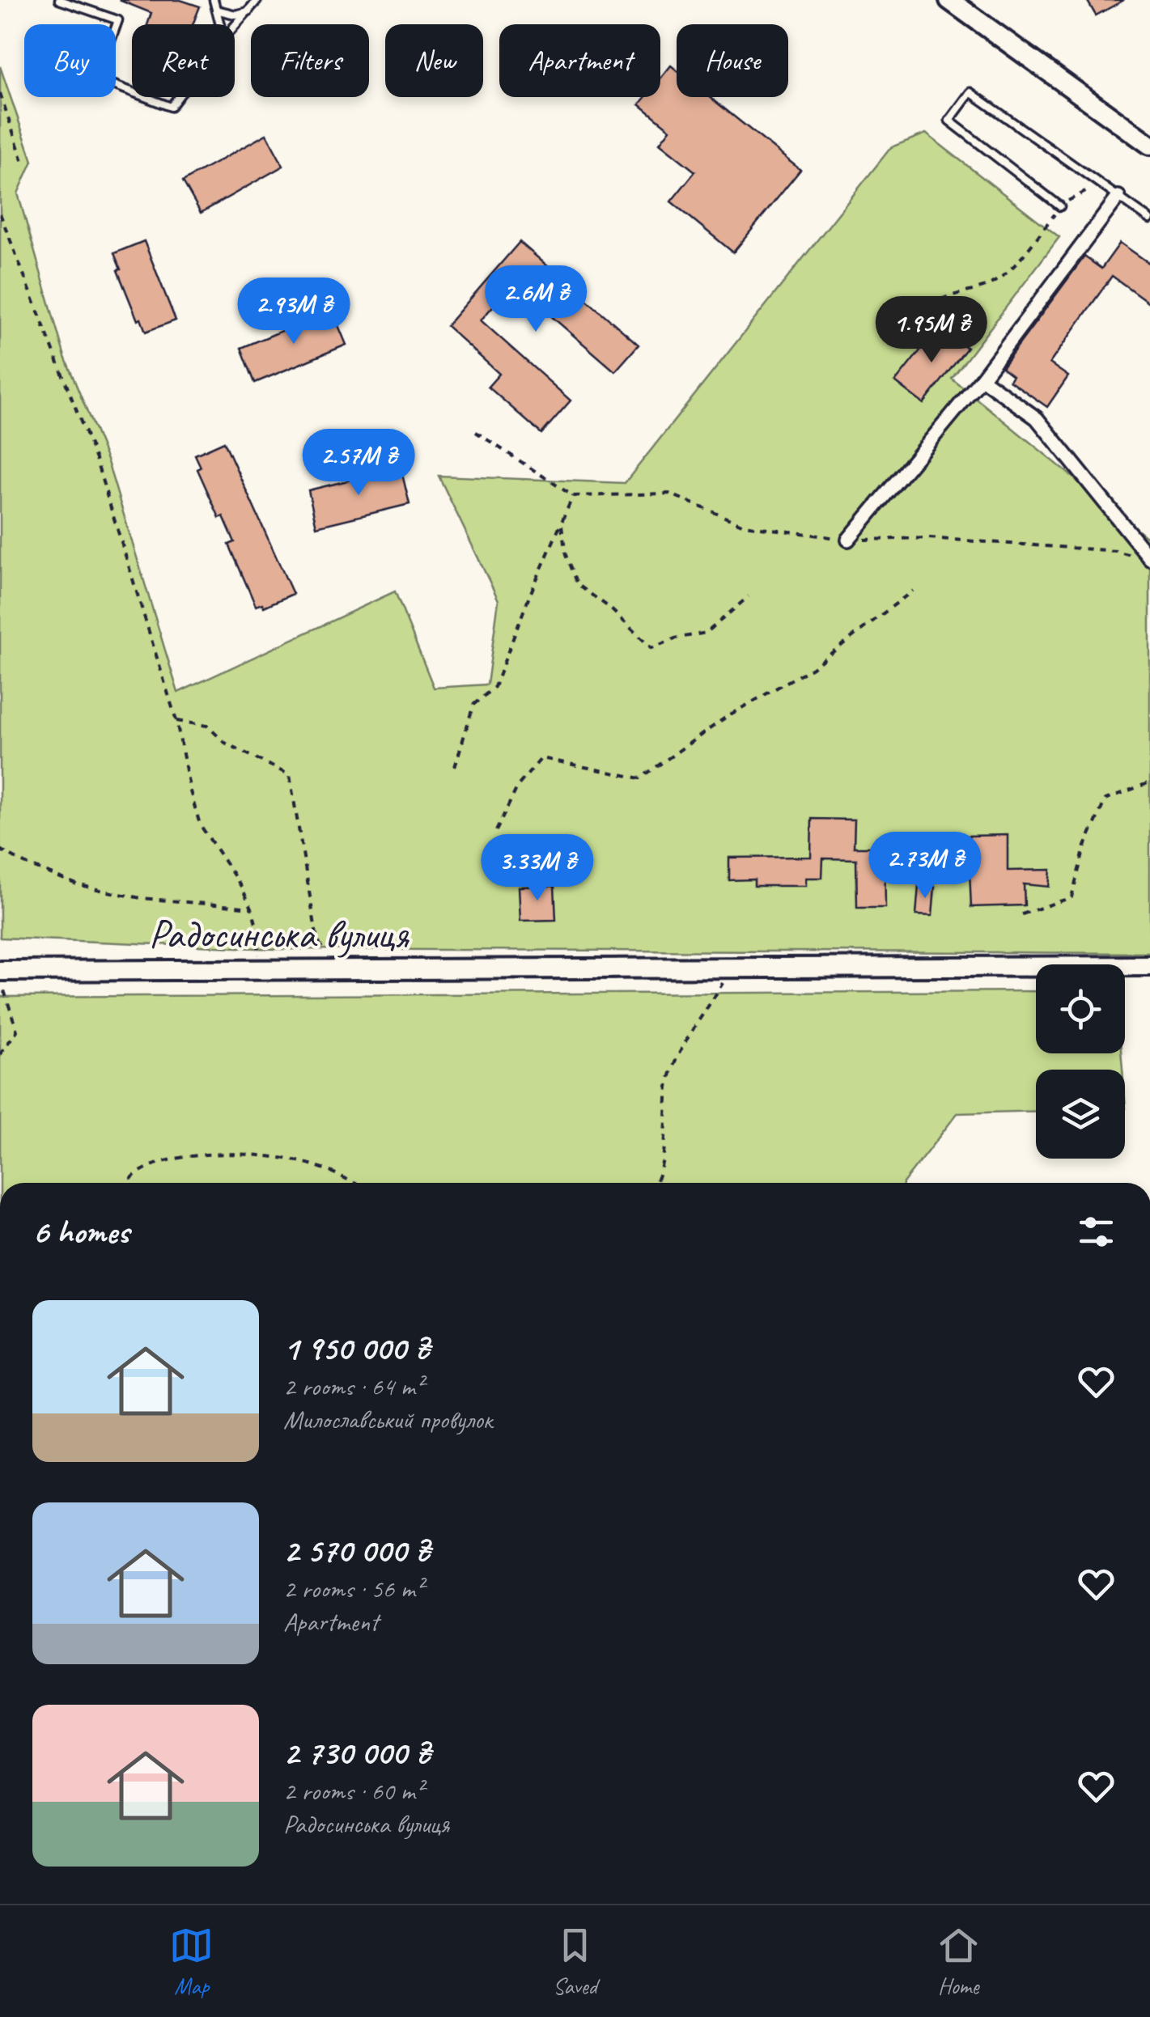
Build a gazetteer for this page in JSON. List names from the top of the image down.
{
  "streets": {
    "main road": ["Радосинська вулиця"]
  },
  "page": {
    "chip": [
      "Buy",
      "Rent",
      "Filters",
      "New",
      "Apartment",
      "House"
    ],
    "price": [
      "2.6M ₴",
      "2.93M ₴",
      "1.95M ₴",
      "2.57M ₴",
      "2.73M ₴",
      "3.33M ₴"
    ],
    "heading": "6 homes",
    "list": [
      {
        "name": "1 950 000 ₴",
        "note": "2 rooms · 64 m² · Милославський провулок"
      },
      {
        "name": "2 570 000 ₴",
        "note": "2 rooms · 56 m² · Apartment"
      },
      {
        "name": "2 730 000 ₴",
        "note": "2 rooms · 60 m² · Радосинська вулиця"
      }
    ],
    "tabs": ["Map", "Saved", "Home"]
  }
}
